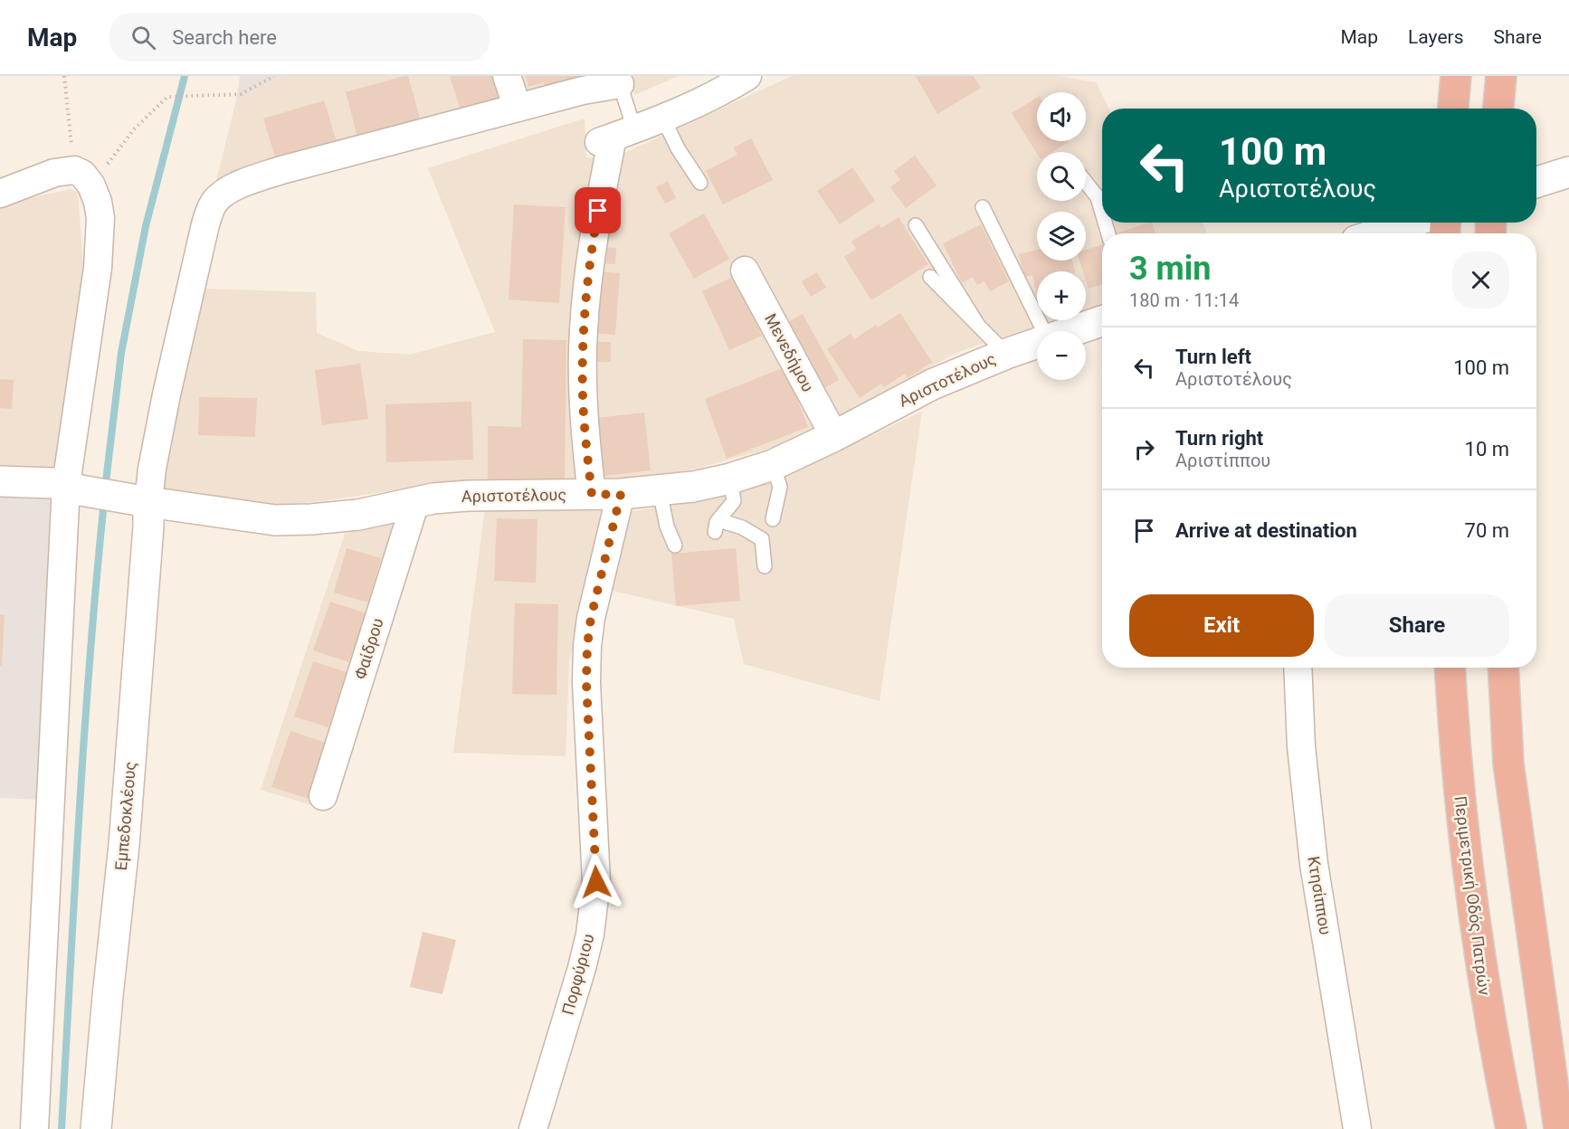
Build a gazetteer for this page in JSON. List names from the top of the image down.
{
  "streets": {
    "highway": ["Περιμετρική Οδός Πατρών"],
    "main road": ["Αριστοτέλους", "Εμπεδοκλέους"],
    "street": [
      "Μενεδήμου",
      "Φαίδρου",
      "Κτησίππου",
      "Πορφύριου"
    ]
  },
  "crossings": [
    ["Μενεδήμου", "Αριστοτέλους"],
    ["Αριστοτέλους", "Φαίδρου"],
    ["Αριστοτέλους", "Εμπεδοκλέους"],
    ["Αριστοτέλους", "Πορφύριου"]
  ],
  "page": {
    "header": "Map",
    "search": "Search here",
    "nav": ["Map", "Layers", "Share"],
    "map_buttons": ["+", "−"],
    "turn": ["100 m", "Αριστοτέλους"],
    "heading": ["3 min", "180 m · 11:14"],
    "list": [
      {
        "name": "Turn left",
        "note": "Αριστοτέλους",
        "value": "100 m"
      },
      {
        "name": "Turn right",
        "note": "Αριστίππου",
        "value": "10 m"
      },
      {
        "name": "Arrive at destination",
        "value": "70 m"
      }
    ],
    "buttons": ["Exit", "Share"]
  }
}
